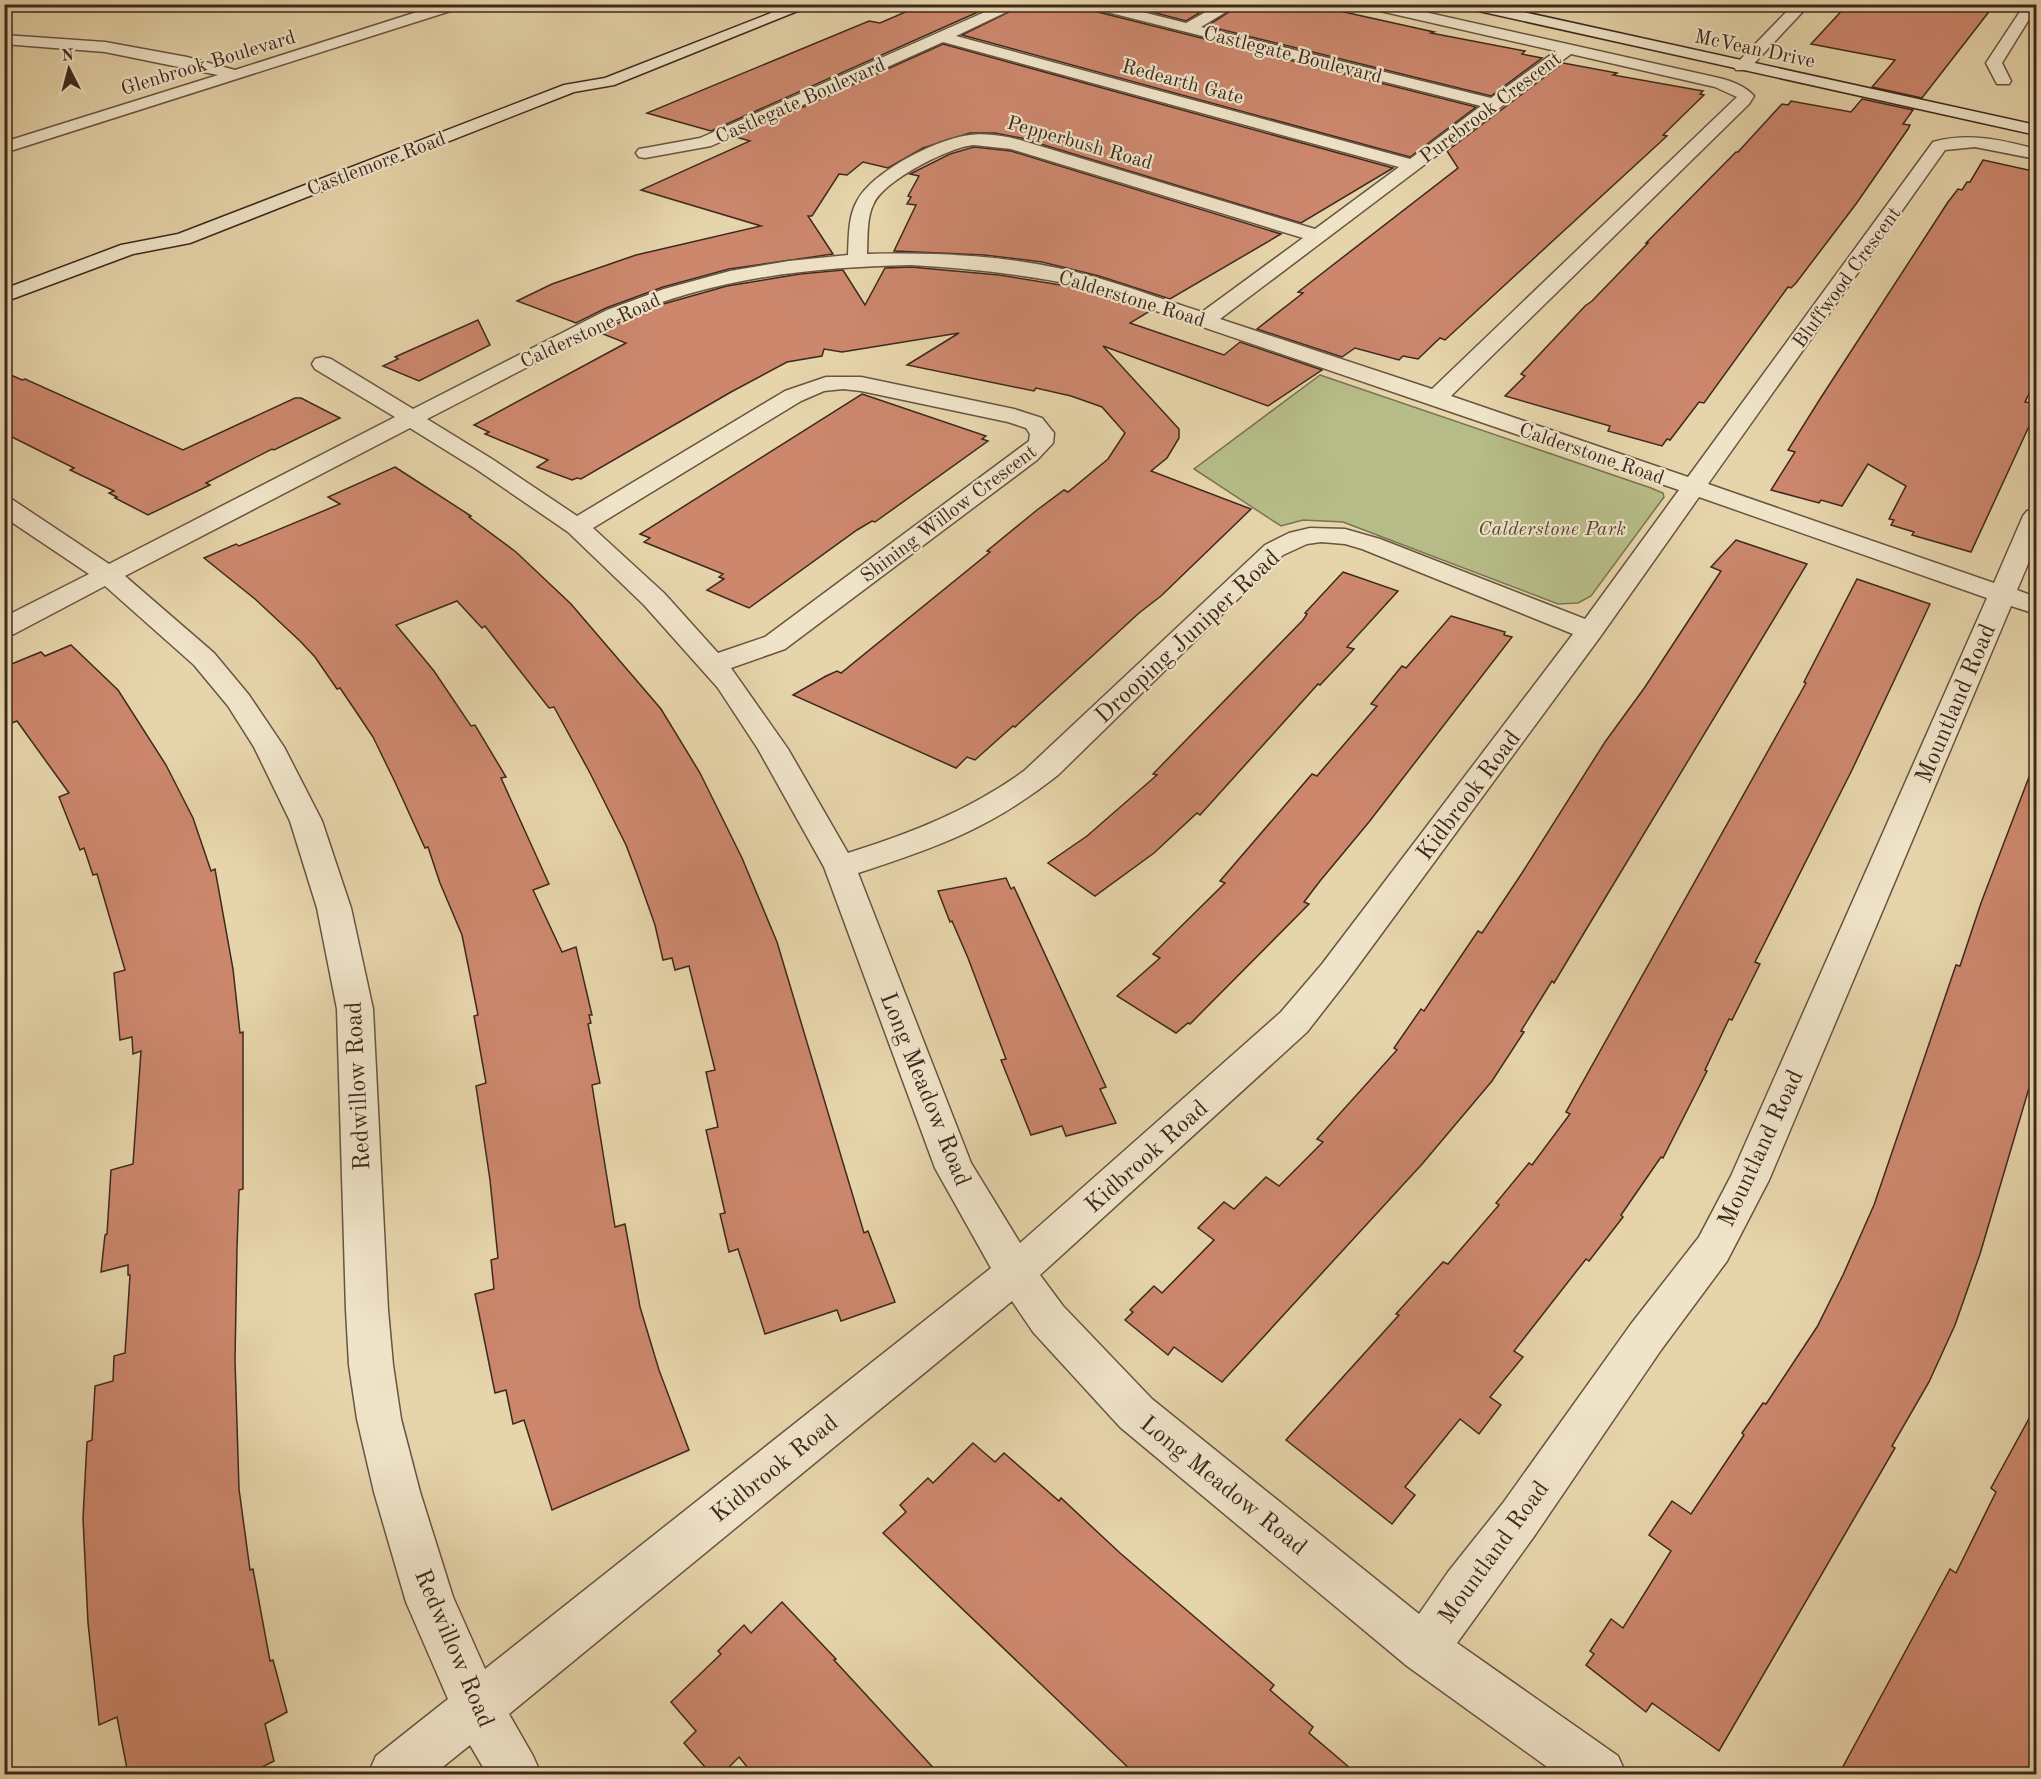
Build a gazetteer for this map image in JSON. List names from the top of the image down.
{
  "streets": {
    "street": [
      "McVean Drive",
      "Castlegate Boulevard",
      "Glenbrook Boulevard",
      "Redearth Gate",
      "Purebrook Crescent",
      "Pepperbush Road",
      "Castlemore Road",
      "Bluffwood Crescent",
      "Calderstone Road",
      "Shining Willow Crescent",
      "Drooping Juniper Road",
      "Mountland Road",
      "Kidbrook Road",
      "Redwillow Road",
      "Long Meadow Road"
    ]
  },
  "crossings": [
    ["Castlegate Boulevard", "Redearth Gate"],
    ["Castlegate Boulevard", "Purebrook Crescent"],
    ["Redearth Gate", "Purebrook Crescent"],
    ["Purebrook Crescent", "Pepperbush Road"],
    ["Purebrook Crescent", "Calderstone Road"],
    ["Pepperbush Road", "Calderstone Road"],
    ["Bluffwood Crescent", "Calderstone Road"],
    ["Bluffwood Crescent", "Kidbrook Road"],
    ["Calderstone Road", "Mountland Road"],
    ["Calderstone Road", "Kidbrook Road"],
    ["Calderstone Road", "Redwillow Road"],
    ["Calderstone Road", "Long Meadow Road"],
    ["Shining Willow Crescent", "Long Meadow Road"],
    ["Drooping Juniper Road", "Kidbrook Road"],
    ["Drooping Juniper Road", "Long Meadow Road"],
    ["Mountland Road", "Long Meadow Road"],
    ["Kidbrook Road", "Redwillow Road"],
    ["Kidbrook Road", "Long Meadow Road"]
  ],
  "parks": ["Calderstone Park"],
  "north": "top"
}
